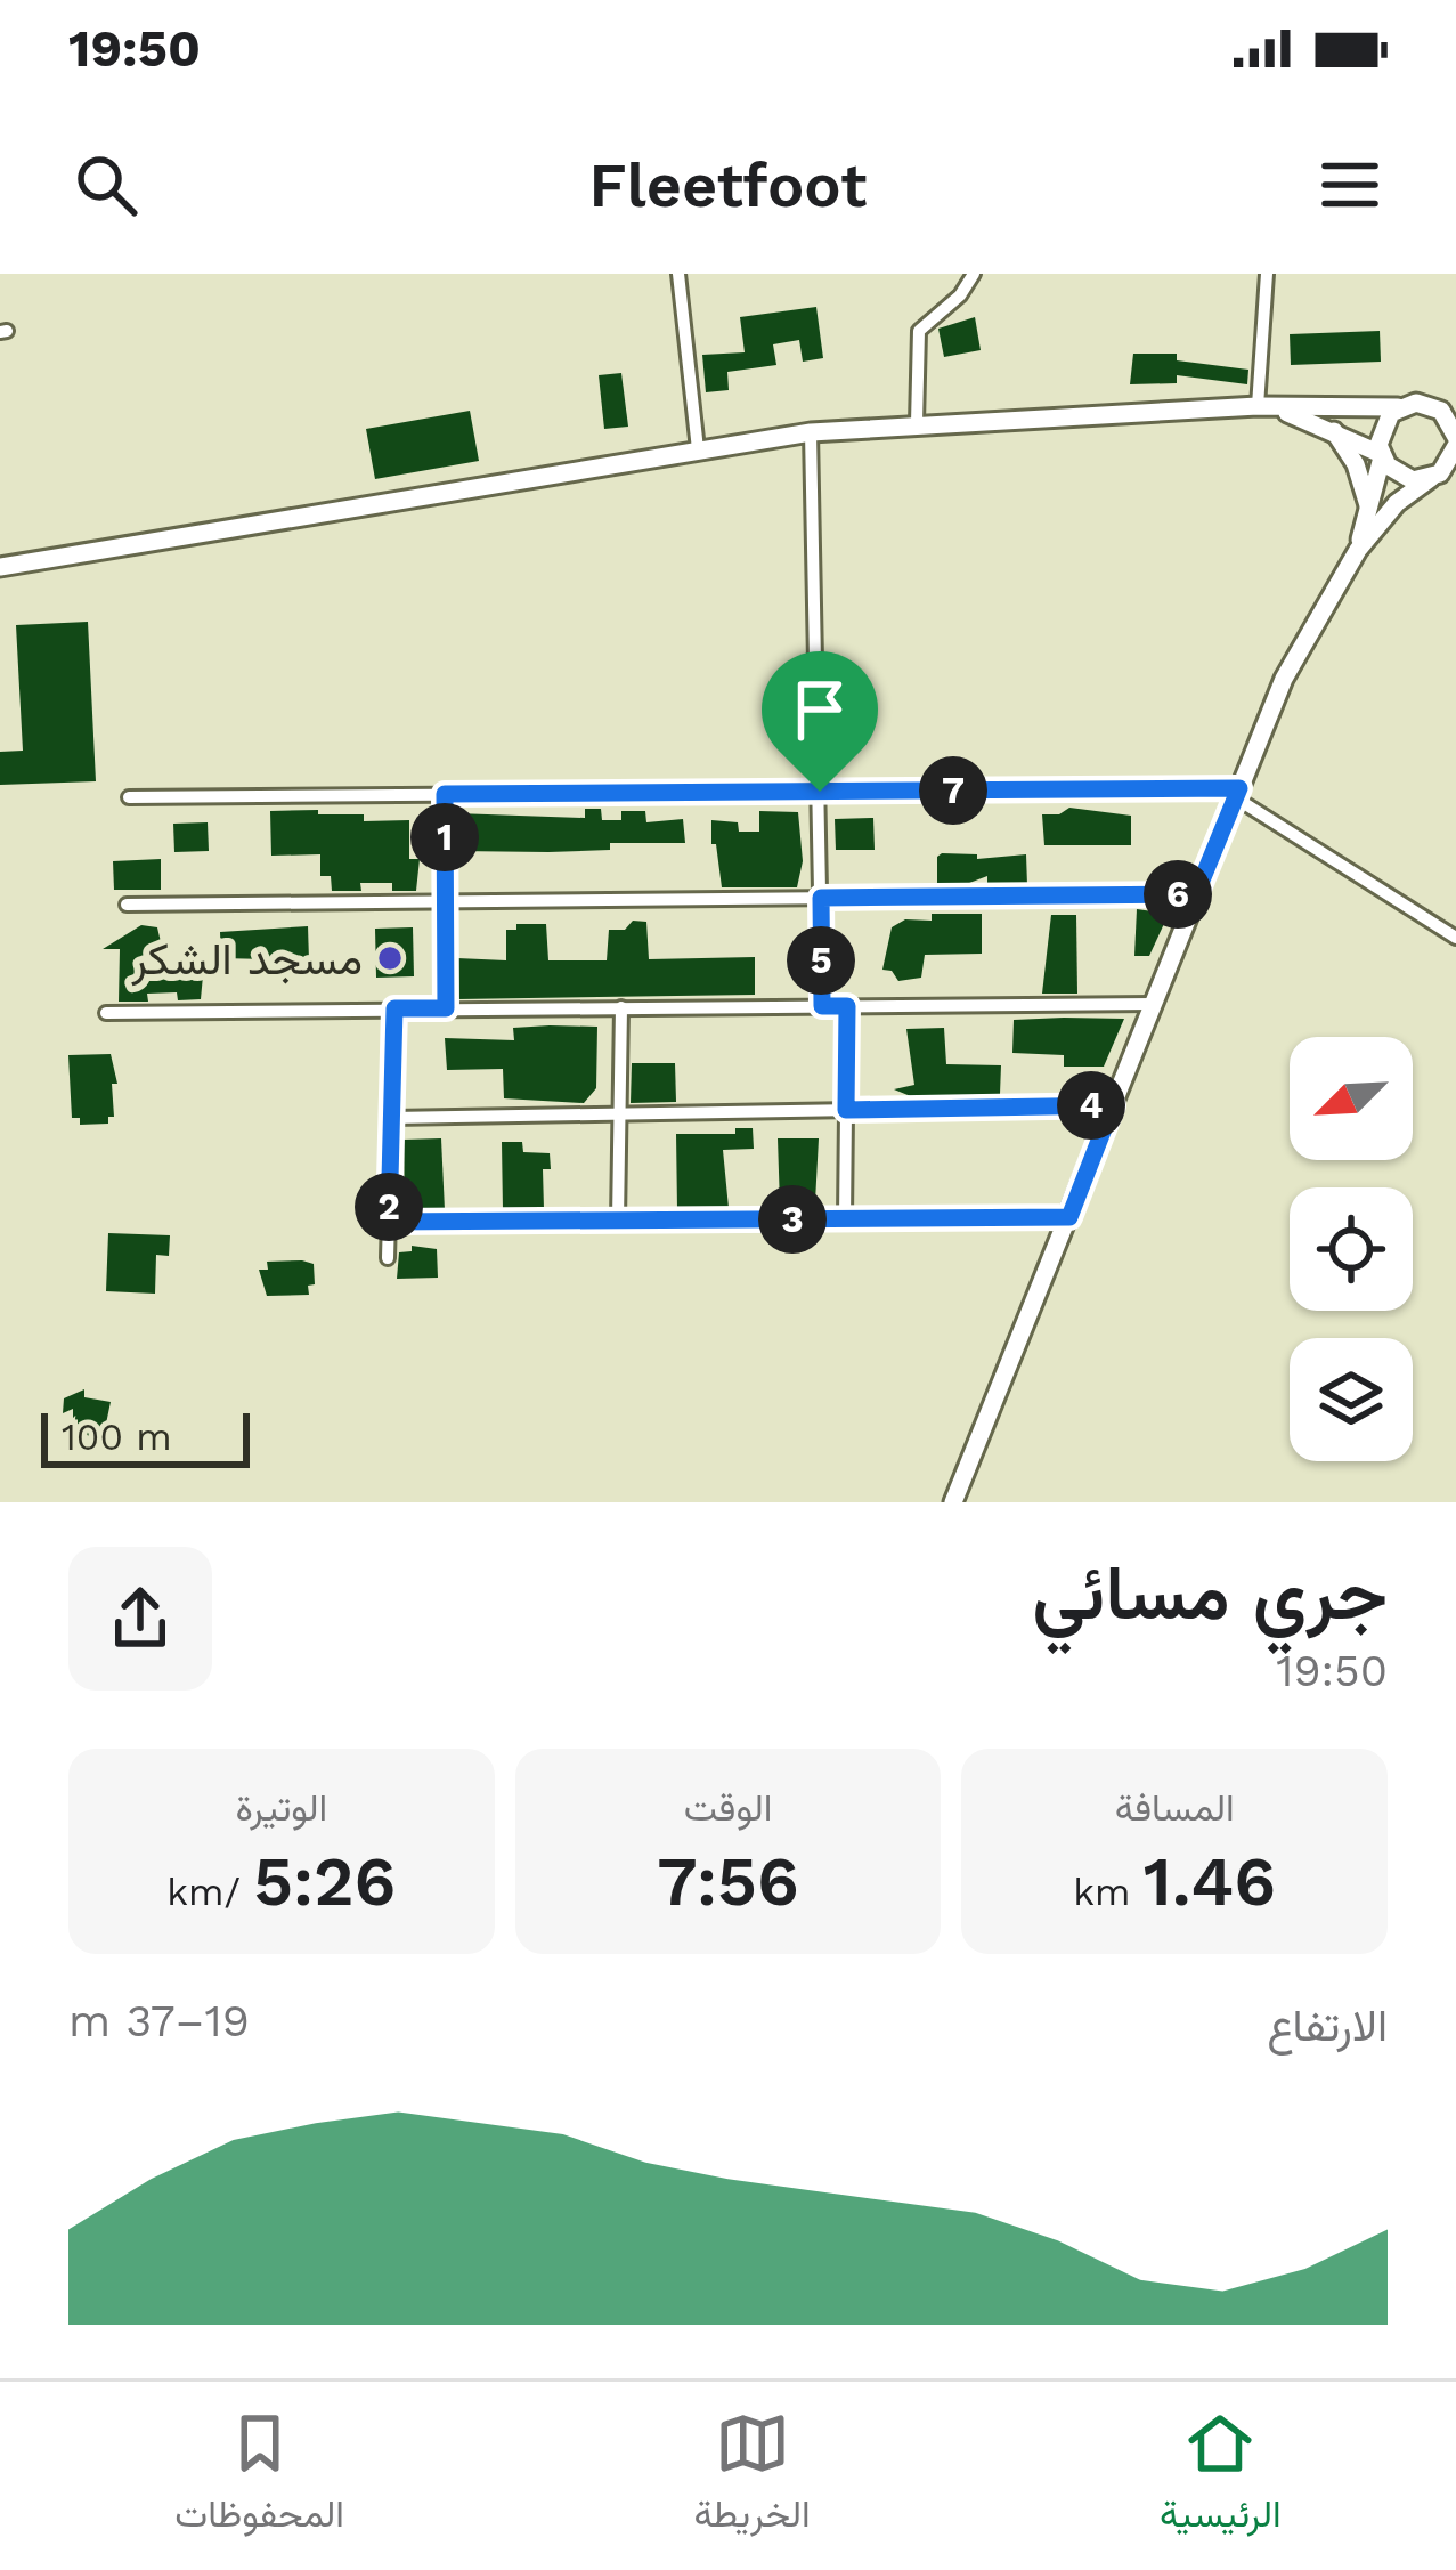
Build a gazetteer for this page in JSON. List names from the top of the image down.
{
  "places": ["مسجد الشكر"],
  "scale_bar": "100 m",
  "north": "bottom left",
  "page": {
    "status": "19:50",
    "header": "Fleetfoot",
    "pins": [
      "7",
      "1",
      "6",
      "5",
      "4",
      "2",
      "3"
    ],
    "scale": "100 m",
    "heading": ["جري مسائي", "19:50"],
    "stats": [
      ["المسافة", "1.46 km"],
      ["الوقت", "7:56"],
      ["الوتيرة", "5:26 /km"]
    ],
    "chart": ["الارتفاع", "19–37 m"],
    "tabs": ["الرئيسية", "الخريطة", "المحفوظات"]
  }
}
